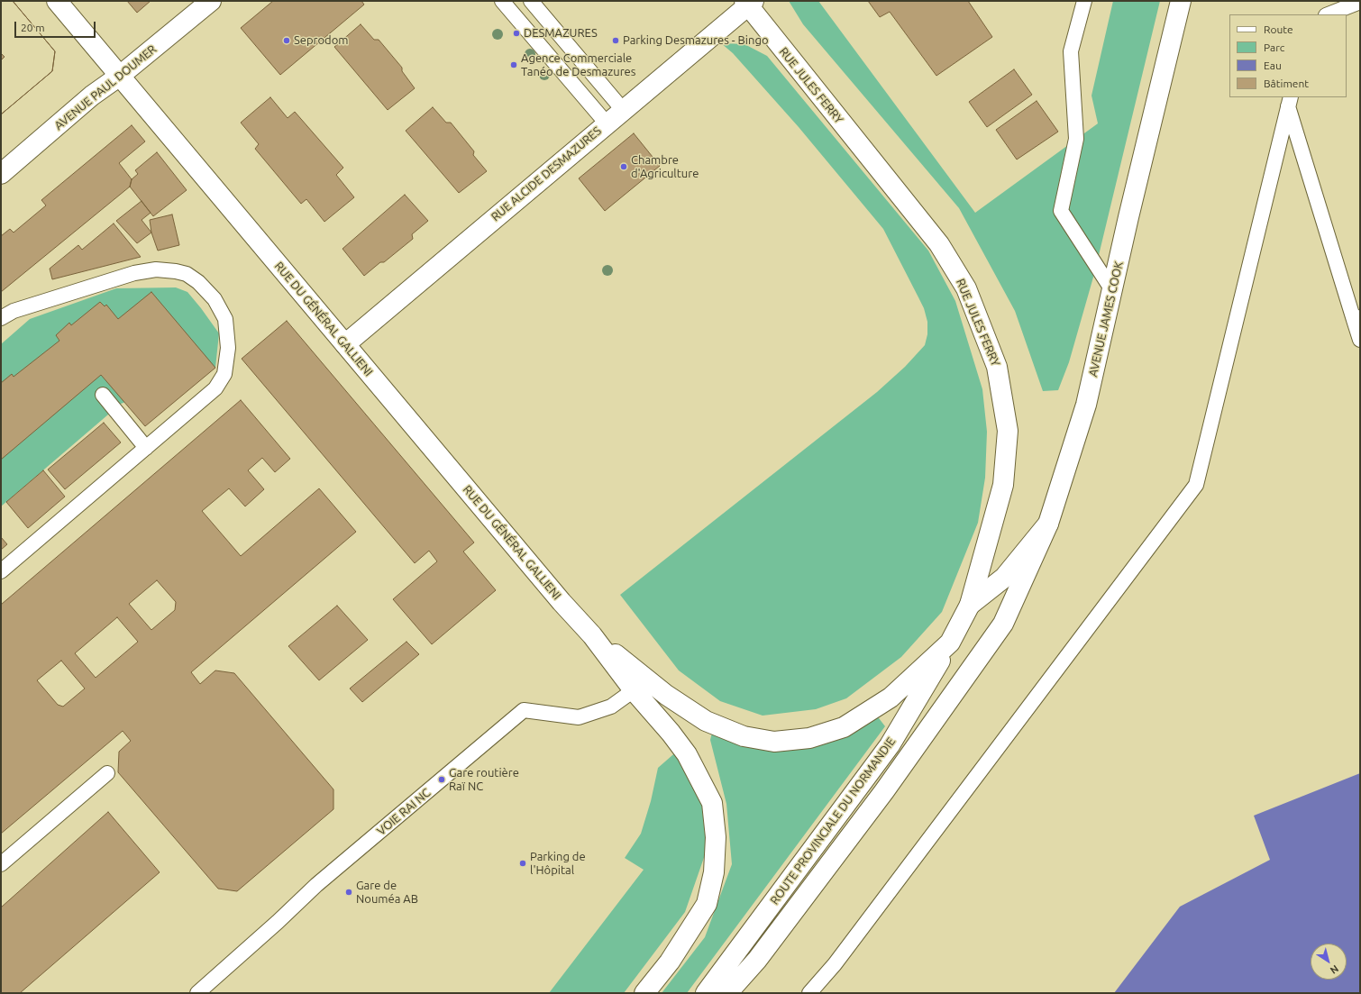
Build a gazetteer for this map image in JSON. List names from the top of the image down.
{
  "streets": {
    "main road": [
      "RUE JULES FERRY",
      "AVENUE PAUL DOUMER",
      "RUE ALCIDE DESMAZURES",
      "RUE DU GÉNÉRAL GALLIENI",
      "AVENUE JAMES COOK",
      "ROUTE PROVINCIALE DU NORMANDIE"
    ],
    "lane": ["VOIE RAI NC"]
  },
  "crossings": [
    ["RUE JULES FERRY", "RUE ALCIDE DESMAZURES"],
    ["RUE JULES FERRY", "RUE DU GÉNÉRAL GALLIENI"],
    ["RUE JULES FERRY", "AVENUE JAMES COOK"],
    ["AVENUE PAUL DOUMER", "RUE DU GÉNÉRAL GALLIENI"],
    ["RUE ALCIDE DESMAZURES", "RUE DU GÉNÉRAL GALLIENI"],
    ["RUE DU GÉNÉRAL GALLIENI", "AVENUE JAMES COOK"],
    ["RUE DU GÉNÉRAL GALLIENI", "VOIE RAI NC"],
    ["RUE DU GÉNÉRAL GALLIENI", "ROUTE PROVINCIALE DU NORMANDIE"]
  ],
  "places": [
    "DESMAZURES",
    "Seprodom",
    "Parking Desmazures - Bingo",
    "Agence Commerciale Tanéo de Desmazures",
    "Chambre d'Agriculture",
    "Gare routière Raï NC",
    "Parking de l'Hôpital",
    "Gare de Nouméa AB"
  ],
  "legend": [
    "Route",
    "Parc",
    "Eau",
    "Bâtiment"
  ],
  "scale_bar": "20 m",
  "north": "bottom right"
}
